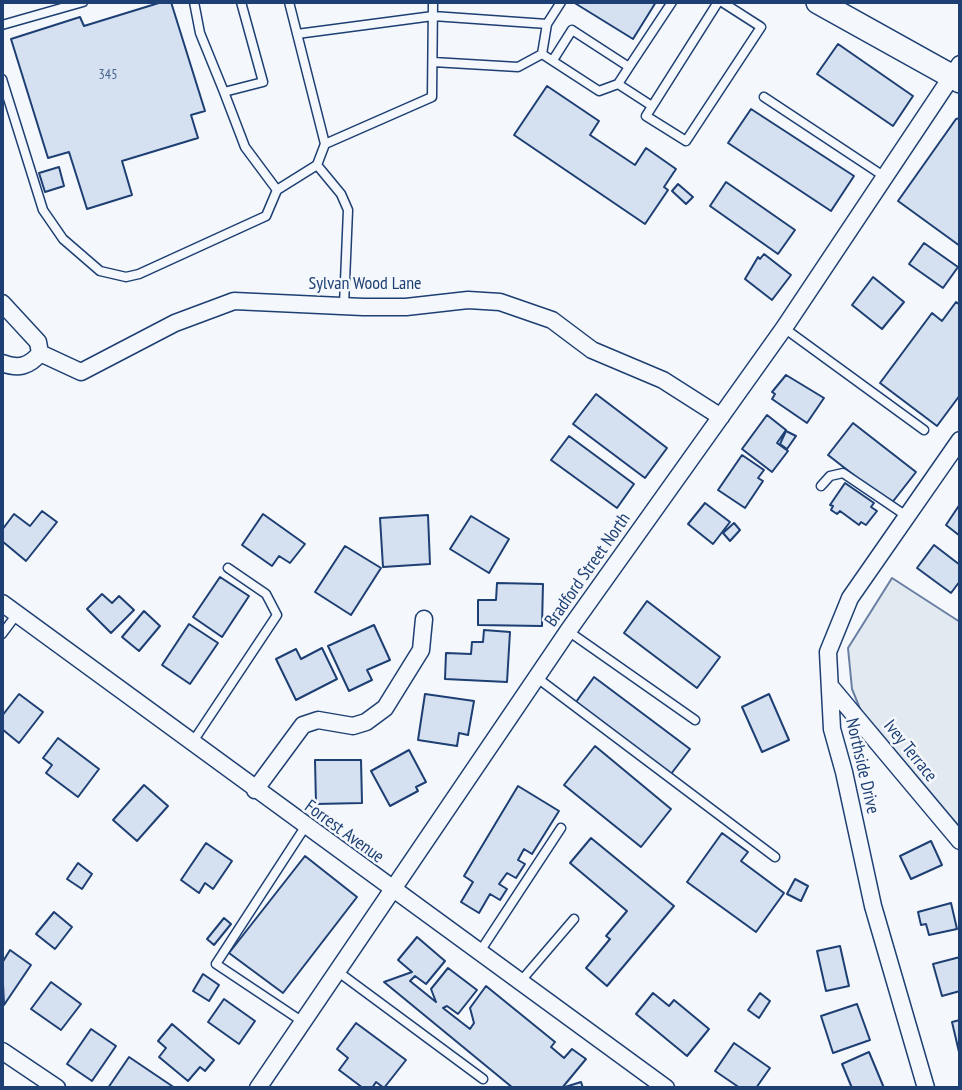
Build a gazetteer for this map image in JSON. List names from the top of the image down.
{
  "streets": {
    "street": [
      "Sylvan Wood Lane",
      "Bradford Street North",
      "Ivey Terrace",
      "Northside Drive",
      "Forrest Avenue"
    ]
  },
  "crossings": [
    ["Sylvan Wood Lane", "Bradford Street North"],
    ["Bradford Street North", "Forrest Avenue"],
    ["Ivey Terrace", "Northside Drive"]
  ],
  "house_numbers": ["345"]
}
